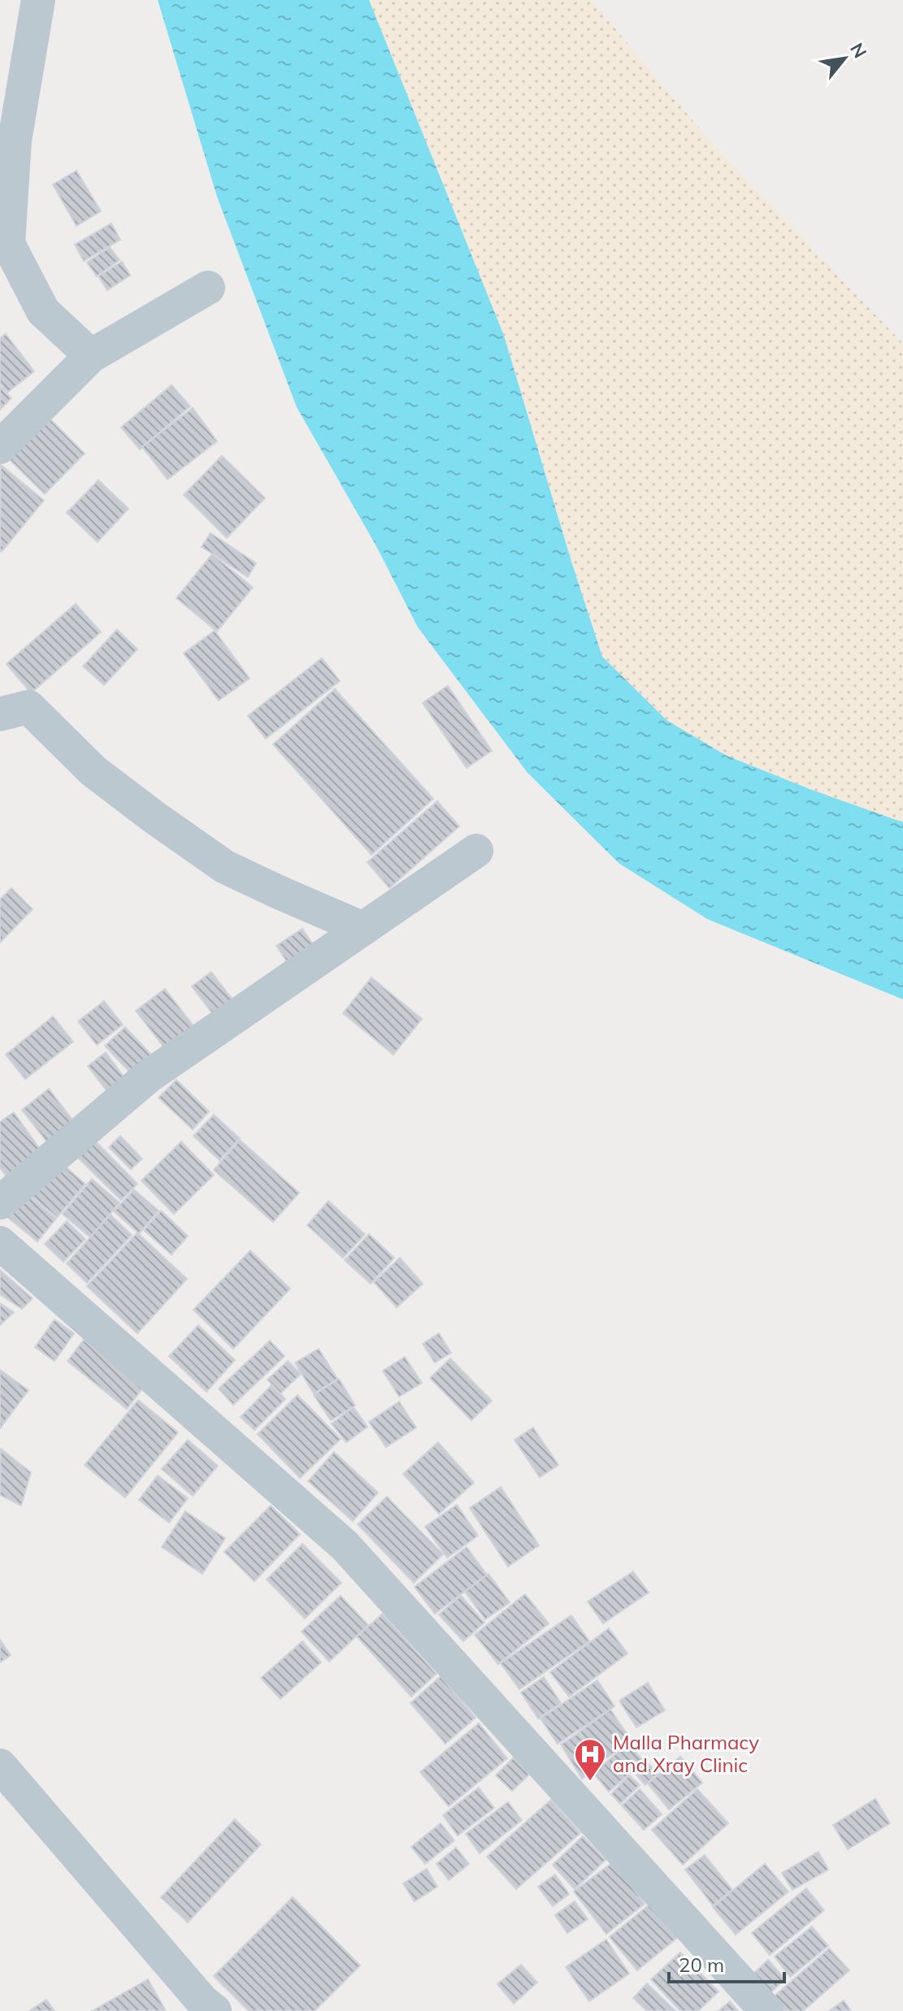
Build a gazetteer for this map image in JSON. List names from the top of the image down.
{
  "places": {
    "hospital": ["Malla Pharmacy and Xray Clinic"]
  },
  "scale_bar": "20 m",
  "north": "top right"
}
